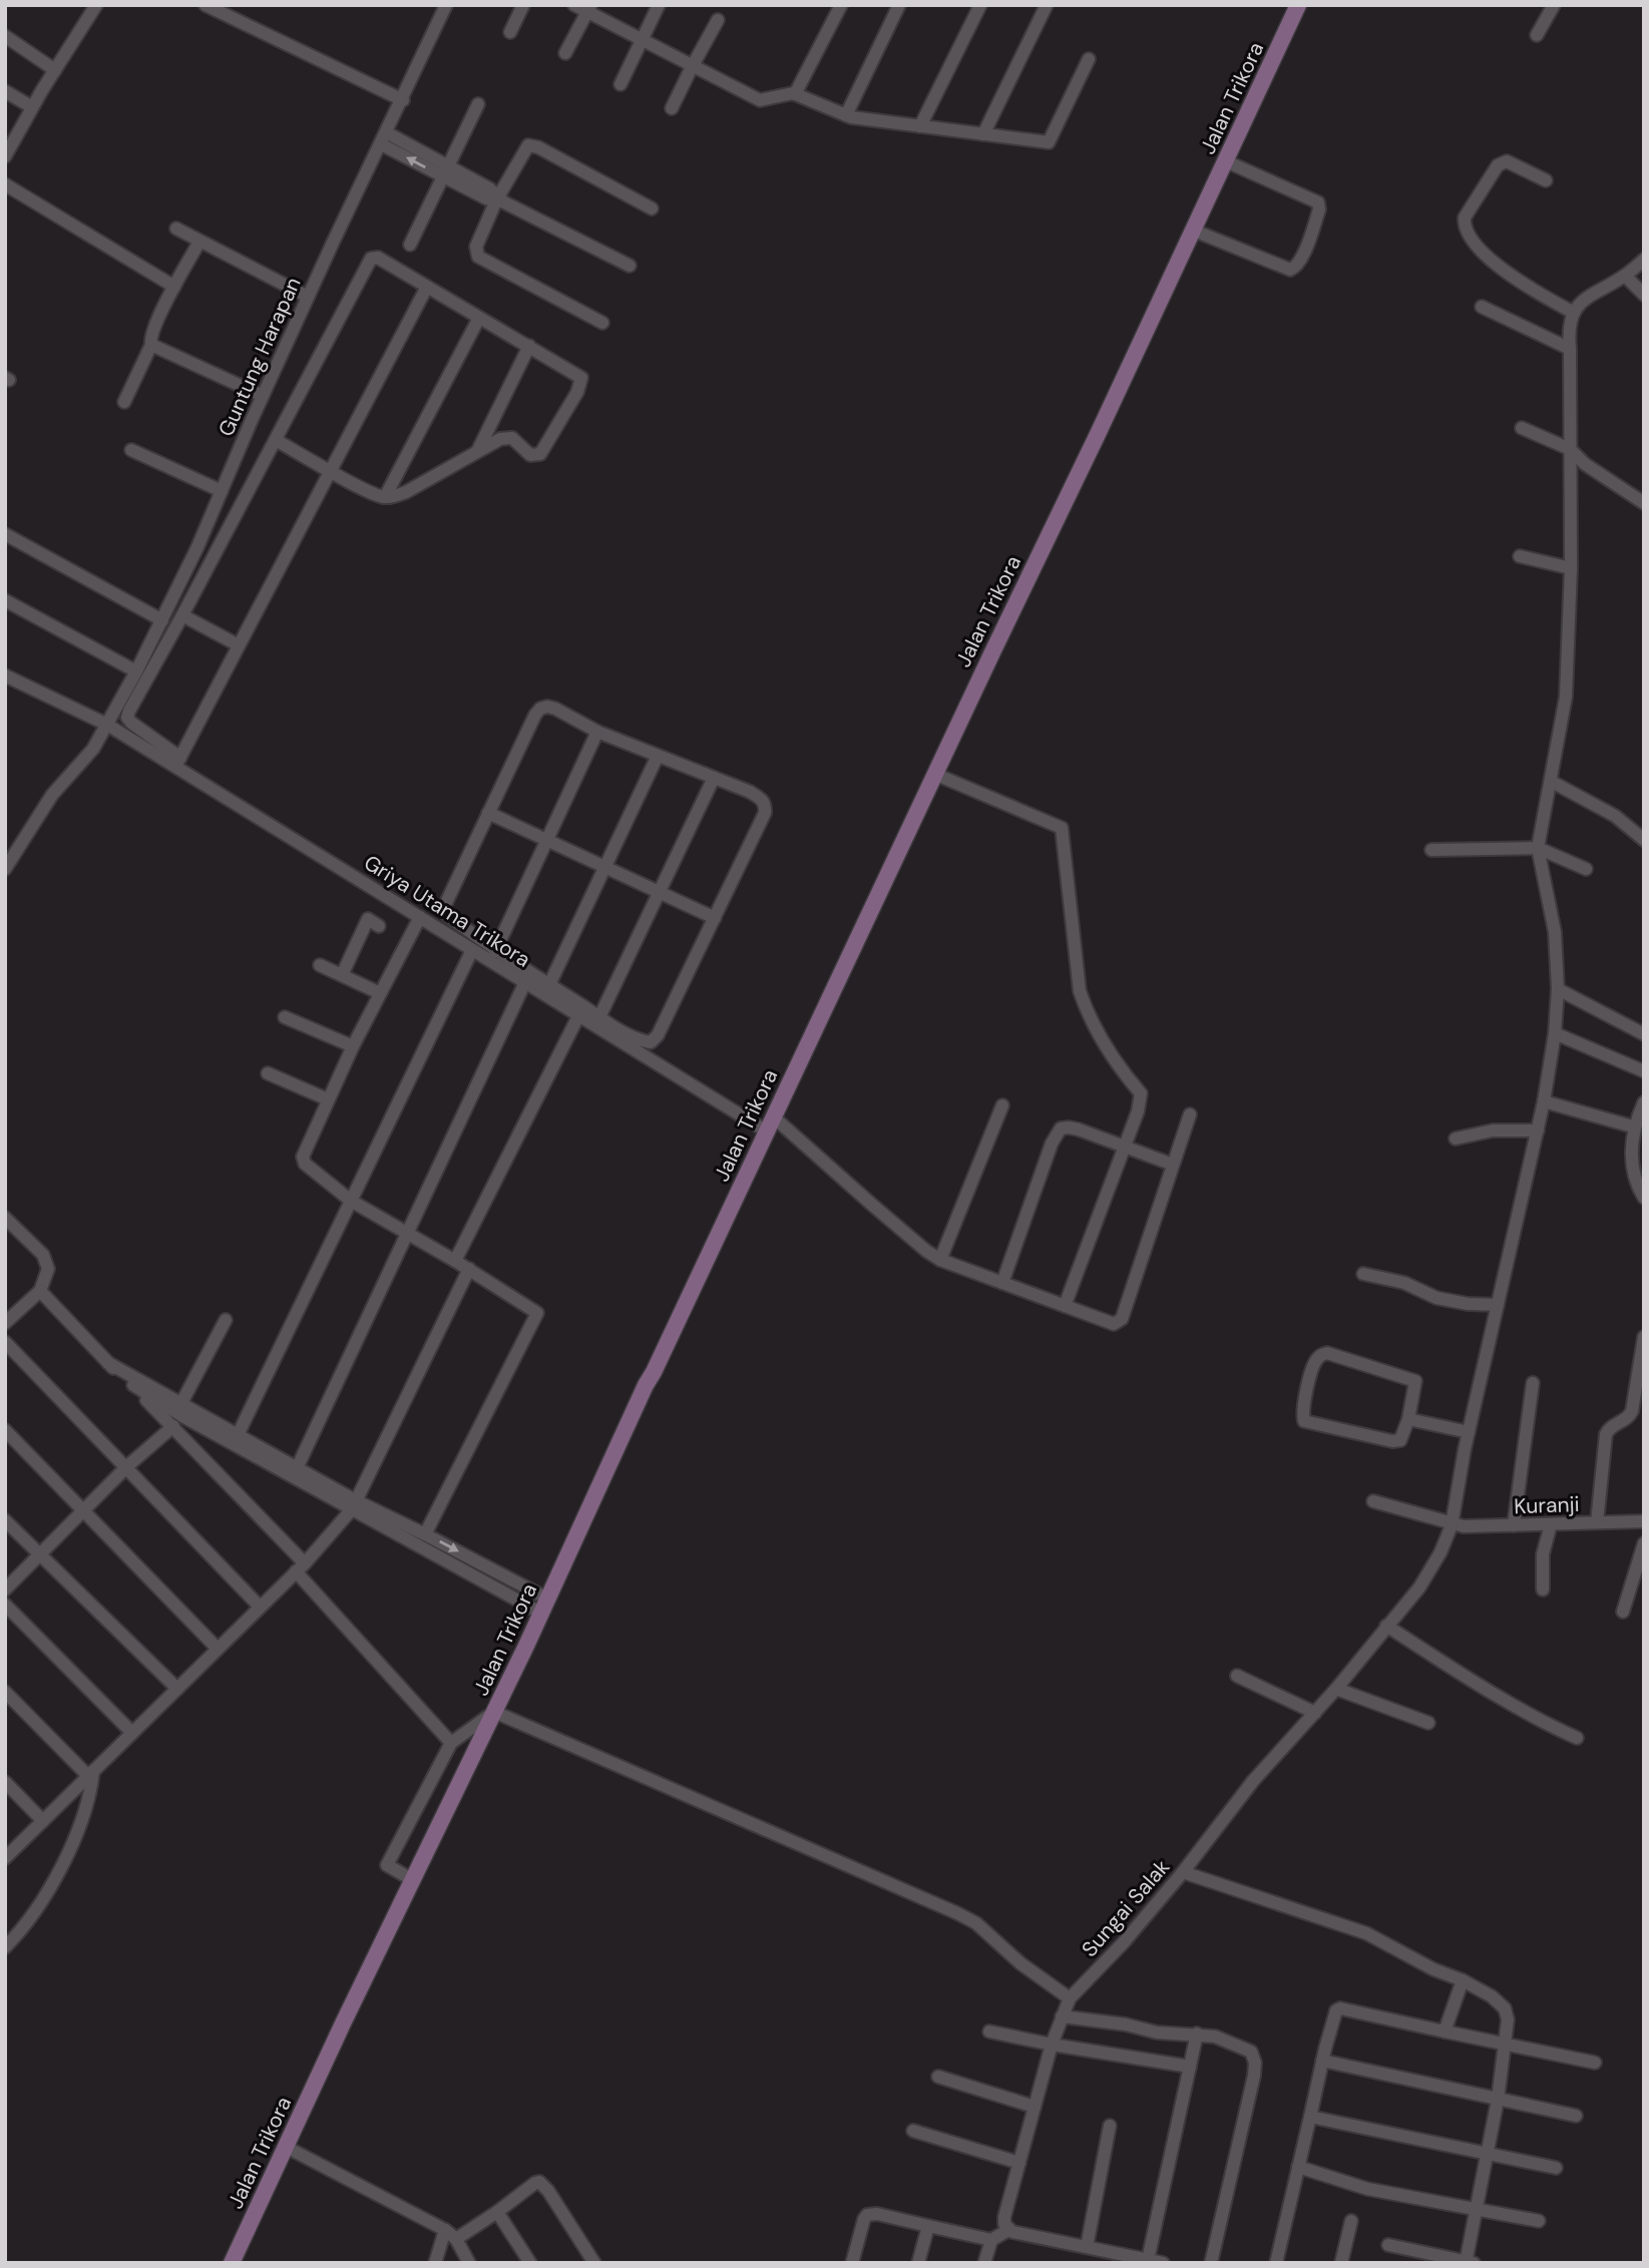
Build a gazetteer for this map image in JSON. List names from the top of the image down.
{
  "streets": {
    "main road": ["Jalan Trikora"],
    "street": [
      "Guntung Harapan",
      "Griya Utama Trikora",
      "Kuranji",
      "Sungai Salak"
    ]
  },
  "crossings": [
    ["Jalan Trikora", "Griya Utama Trikora"],
    ["Guntung Harapan", "Griya Utama Trikora"],
    ["Kuranji", "Sungai Salak"]
  ]
}
